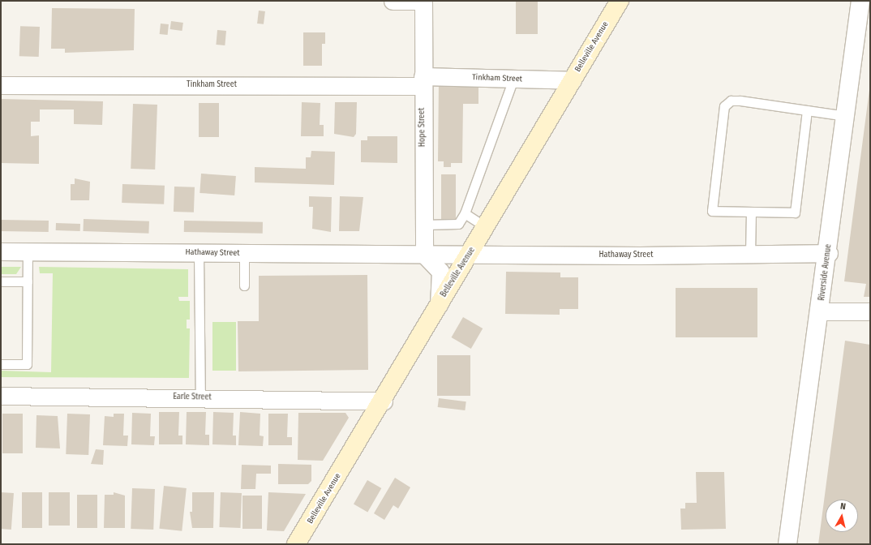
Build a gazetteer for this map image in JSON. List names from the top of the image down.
{
  "streets": {
    "main road": ["Belleville Avenue"],
    "street": [
      "Tinkham Street",
      "Hope Street",
      "Hathaway Street",
      "Riverside Avenue",
      "Earle Street"
    ]
  },
  "crossings": [
    ["Belleville Avenue", "Tinkham Street"],
    ["Belleville Avenue", "Hathaway Street"],
    ["Belleville Avenue", "Earle Street"],
    ["Tinkham Street", "Hope Street"],
    ["Hope Street", "Hathaway Street"],
    ["Hathaway Street", "Riverside Avenue"]
  ],
  "north": "top"
}
